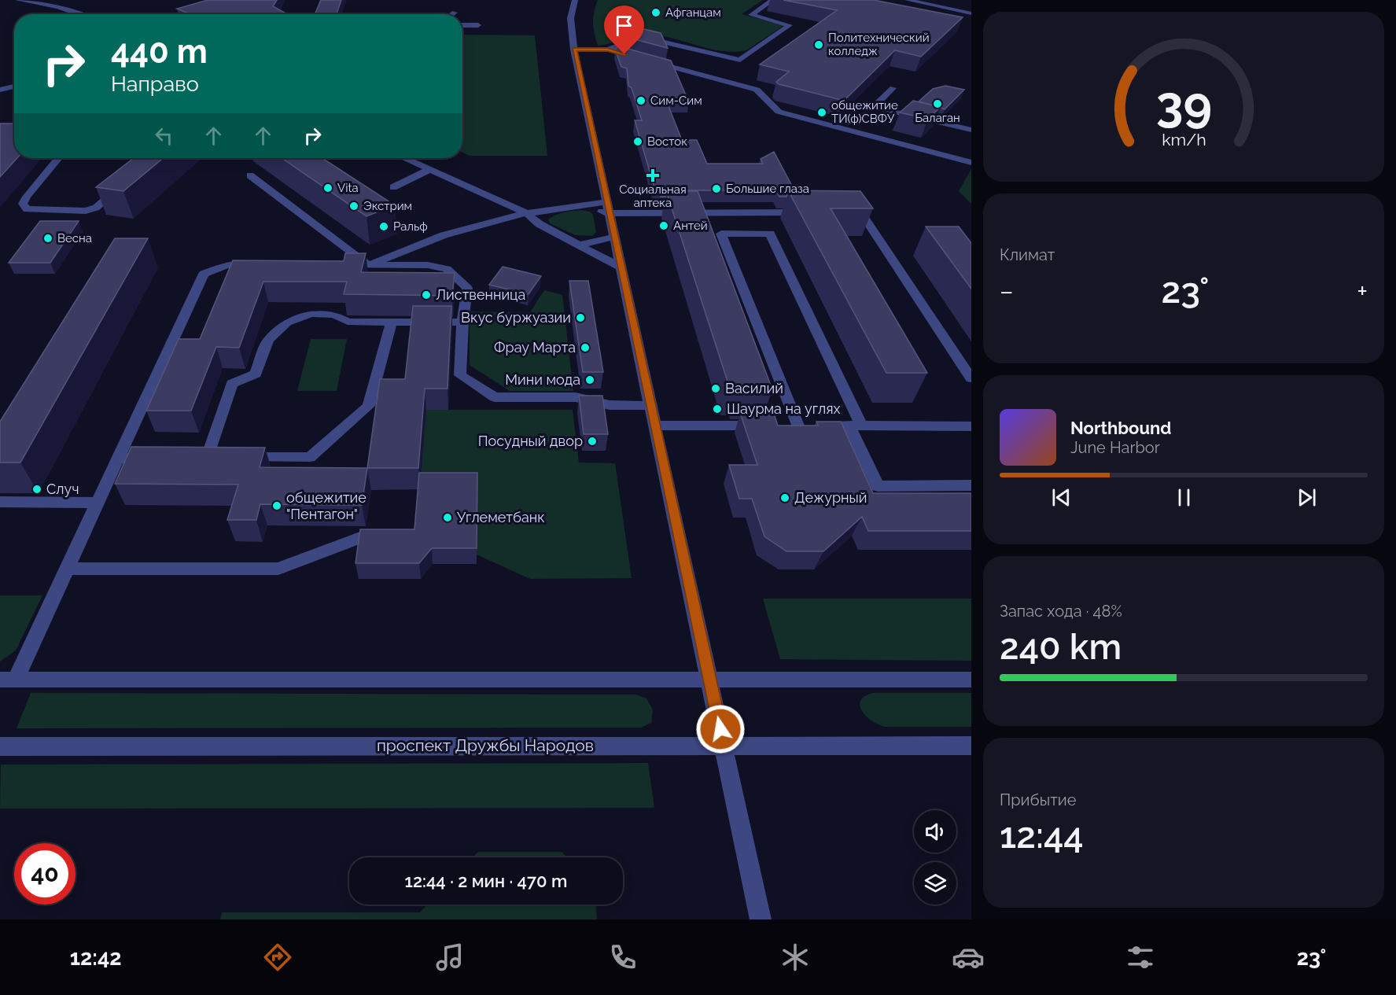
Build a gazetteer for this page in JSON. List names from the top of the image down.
{
  "streets": {
    "street": ["проспект Дружбы Народов"]
  },
  "places": {
    "other": [
      "Афганцам",
      "Политехнический колледж",
      "Сим-Сим",
      "Балаган",
      "общежитие ТИ(ф)СВФУ",
      "Восток",
      "Vita",
      "Большие глаза",
      "Экстрим",
      "Антей",
      "Ральф",
      "Весна",
      "Лиственница",
      "Вкус буржуазии",
      "Фрау Марта",
      "Мини мода",
      "Василий",
      "Шаурма на углях",
      "Посудный двор",
      "Случ",
      "Дежурный",
      "общежитие \"Пентагон\"",
      "Углеметбанк"
    ],
    "health": ["Социальная аптека"]
  },
  "page": {
    "turn": ["440 m", "Направо"],
    "tile": [
      "Климат",
      ["Запас хода · 48%", "240 km"],
      ["Прибытие", "12:44"]
    ],
    "heat": ["−", "23°", "+"],
    "song": ["Northbound", "June Harbor"],
    "limit": "40",
    "trip": "12:44 · 2 мин · 470 m",
    "tabs": ["12:42", "23°"],
    "gauge": ["39", "km/h"]
  }
}
